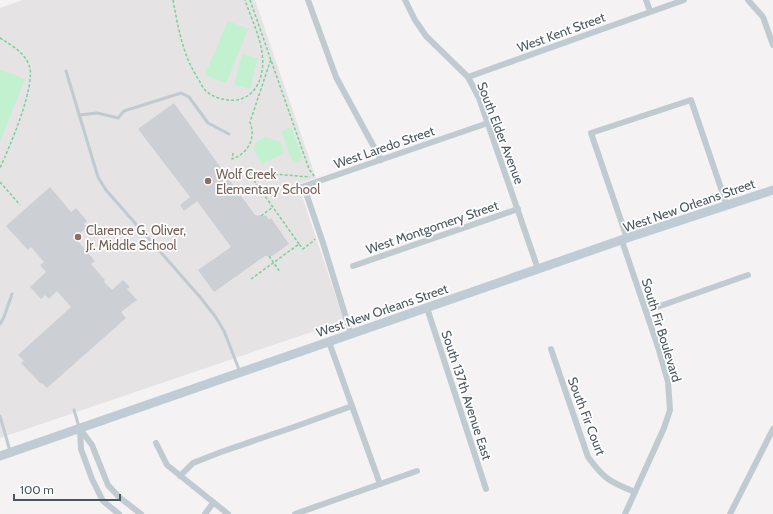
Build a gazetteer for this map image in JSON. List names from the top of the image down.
{
  "streets": {
    "street": [
      "West Kent Street",
      "South Elder Avenue",
      "West Laredo Street",
      "West New Orleans Street",
      "West Montgomery Street",
      "South Fir Boulevard",
      "South 137th Avenue East",
      "South Fir Court"
    ]
  },
  "crossings": [
    ["West Kent Street", "South Elder Avenue"],
    ["South Elder Avenue", "West Laredo Street"],
    ["South Elder Avenue", "West New Orleans Street"],
    ["South Elder Avenue", "West Montgomery Street"],
    ["West New Orleans Street", "South Fir Boulevard"],
    ["West New Orleans Street", "South 137th Avenue East"],
    ["South Fir Boulevard", "South Fir Court"]
  ],
  "places": ["Wolf Creek Elementary School", "Clarence G. Oliver, Jr. Middle School"],
  "scale_bar": "100 m"
}
